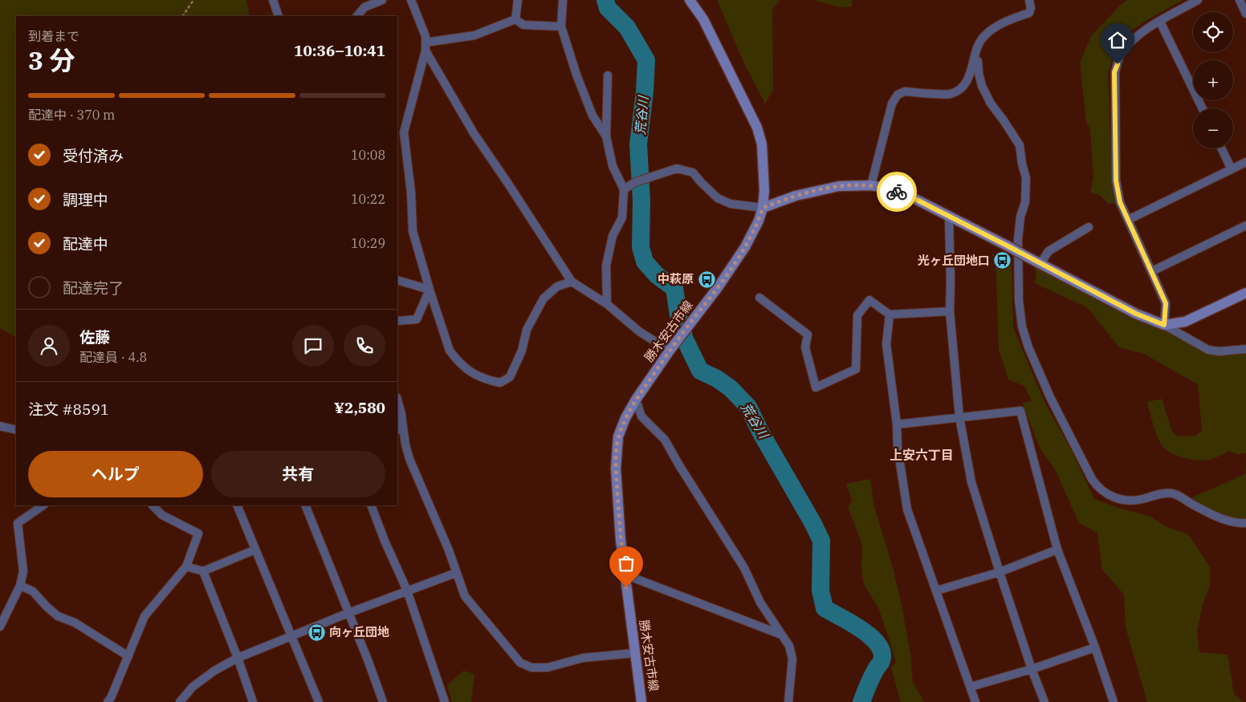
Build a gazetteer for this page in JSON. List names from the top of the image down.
{
  "streets": {
    "main road": ["勝木安古市線"]
  },
  "districts": ["上安六丁目"],
  "water": ["荒谷川"],
  "places": {
    "bus stop": ["光ヶ丘団地口", "中萩原", "向ヶ丘団地"]
  },
  "page": {
    "map_buttons": ["+", "−"],
    "heading": ["3 分", "到着まで", "10:36–10:41"],
    "panel": [
      "佐藤",
      "配達員 · 4.8",
      "注文 #8591",
      "¥2,580"
    ],
    "bar": "配達中 · 370 m",
    "list": [
      ["受付済み", "10:08"],
      ["調理中", "10:22"],
      ["配達中", "10:29"],
      "配達完了"
    ],
    "buttons": ["ヘルプ", "共有"]
  }
}
